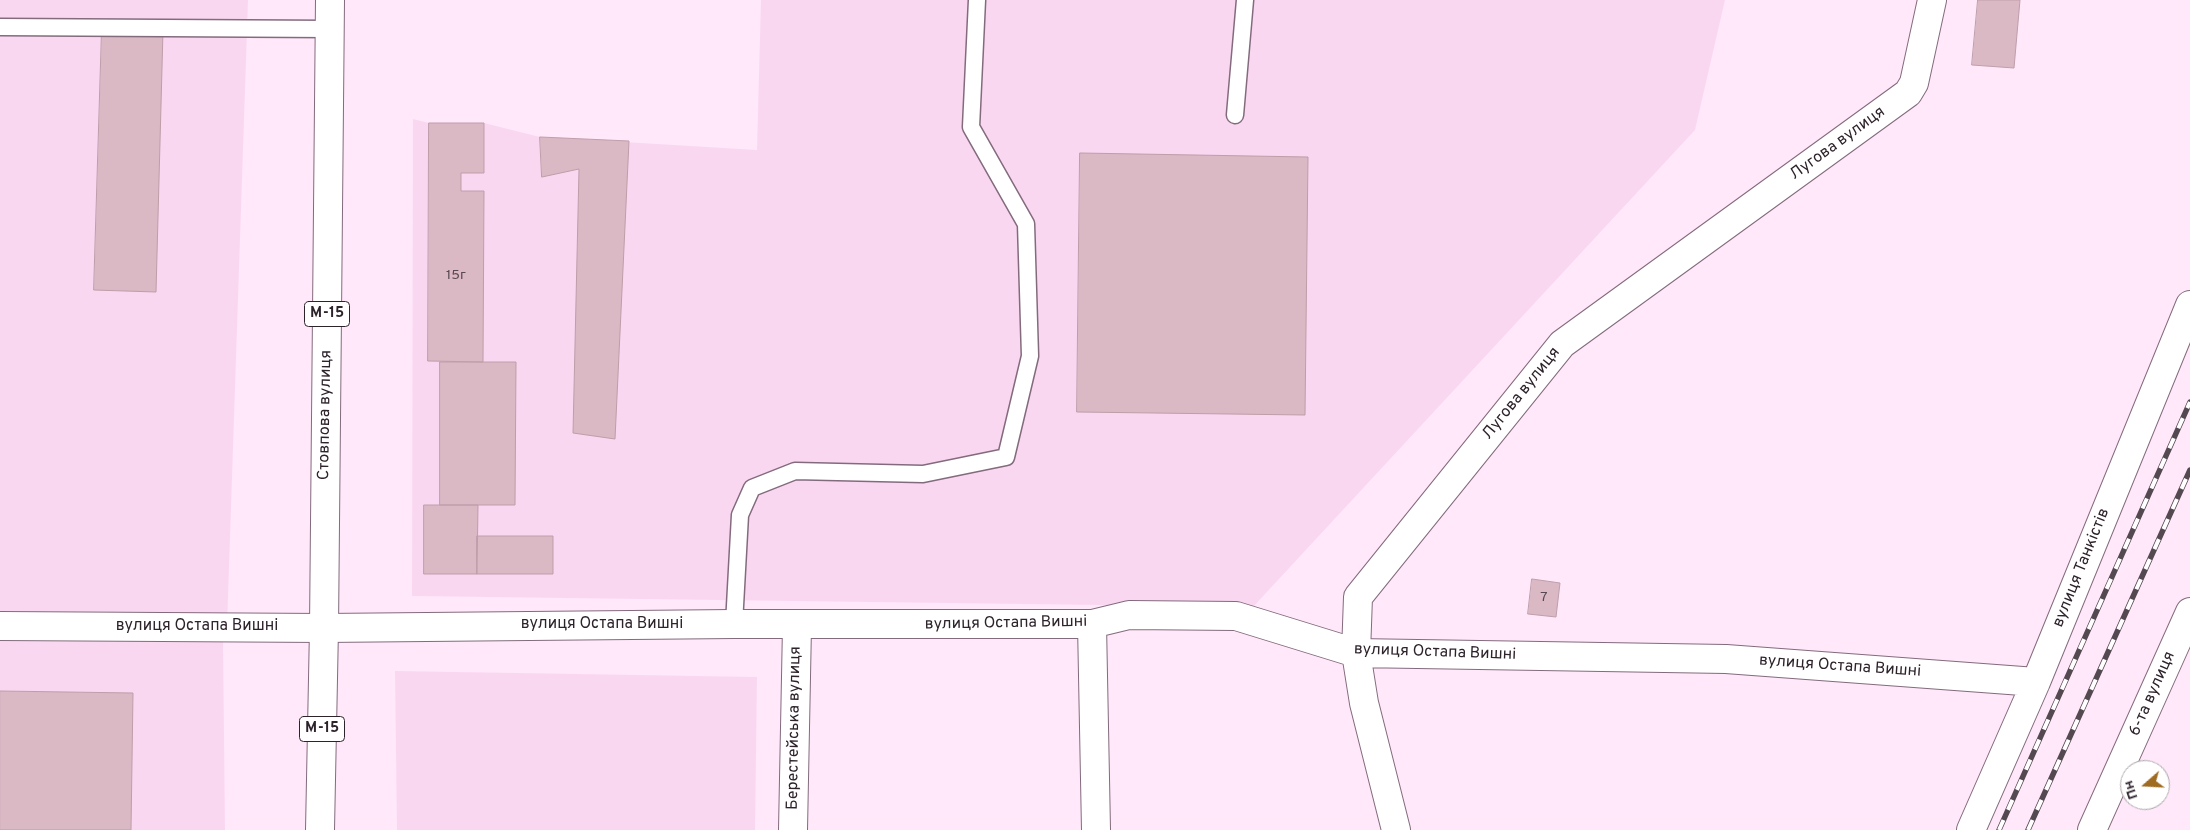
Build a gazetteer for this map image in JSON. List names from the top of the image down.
{
  "streets": {
    "street": [
      "Лугова вулиця",
      "М-15",
      "Стовпова вулиця",
      "вулиця Танкістів",
      "вулиця Остапа Вишні",
      "6-та вулиця",
      "Берестейська вулиця"
    ]
  },
  "crossings": [
    ["Лугова вулиця", "вулиця Остапа Вишні"],
    ["Стовпова вулиця", "вулиця Остапа Вишні"],
    ["вулиця Танкістів", "вулиця Остапа Вишні"],
    ["вулиця Остапа Вишні", "Берестейська вулиця"]
  ],
  "house_numbers": ["15г", "7"],
  "north": "left"
}
